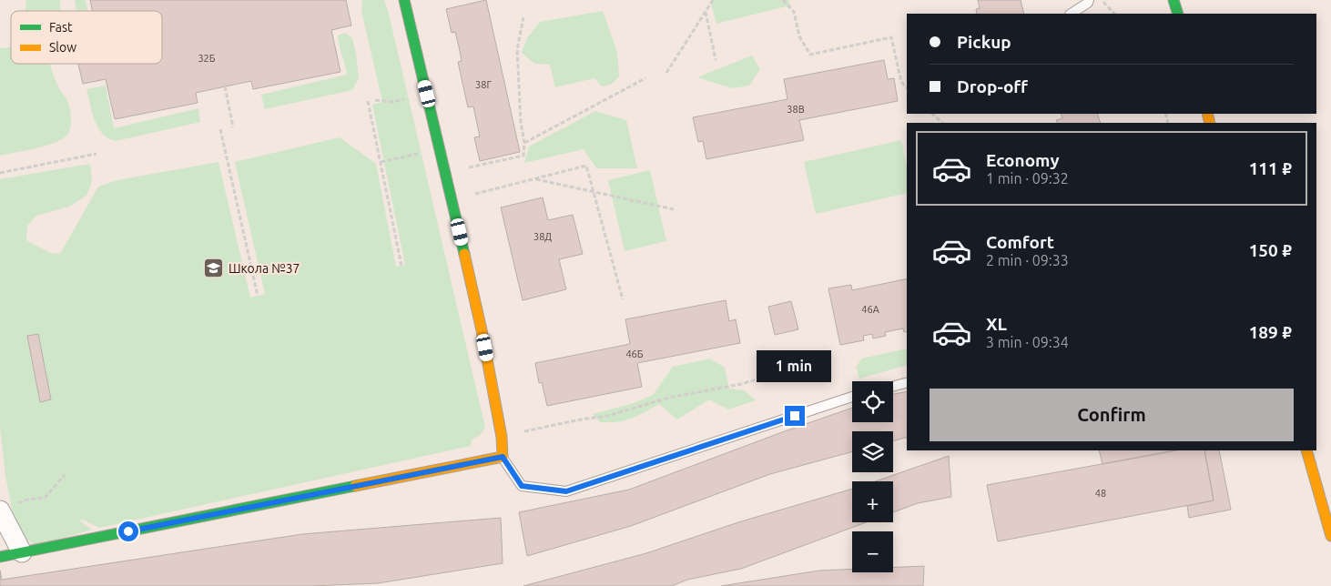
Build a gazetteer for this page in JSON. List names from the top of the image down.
{
  "places": {
    "school or university": ["Школа №37"]
  },
  "house_numbers": [
    "32Б",
    "38Г",
    "38В",
    "38Д",
    "46А",
    "46Б",
    "48"
  ],
  "legend": ["Fast", "Slow"],
  "page": {
    "banner": ["Pickup", "Drop-off"],
    "list": [
      {
        "name": "Economy",
        "note": "1 min · 09:32",
        "value": "111 ₽"
      },
      {
        "name": "Comfort",
        "note": "2 min · 09:33",
        "value": "150 ₽"
      },
      {
        "name": "XL",
        "note": "3 min · 09:34",
        "value": "189 ₽"
      }
    ],
    "bubble": "1 min",
    "buttons": "Confirm",
    "map_buttons": ["+", "−"]
  }
}
